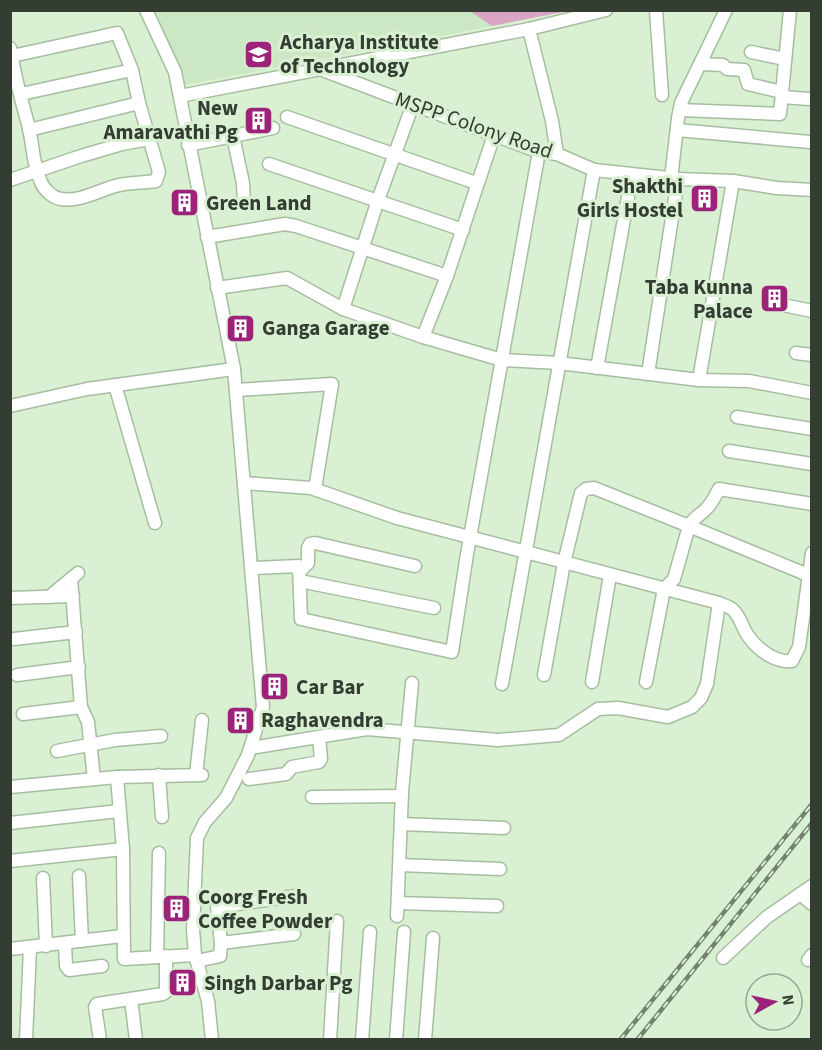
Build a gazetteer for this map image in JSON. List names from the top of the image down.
{
  "streets": {
    "street": ["MSPP Colony Road"]
  },
  "places": {
    "school or university": ["Acharya Institute of Technology"],
    "building": [
      "New Amaravathi Pg",
      "Shakthi Girls Hostel",
      "Green Land",
      "Taba Kunna Palace",
      "Ganga Garage",
      "Car Bar",
      "Raghavendra",
      "Coorg Fresh Coffee Powder",
      "Singh Darbar Pg"
    ]
  },
  "north": "right"
}
